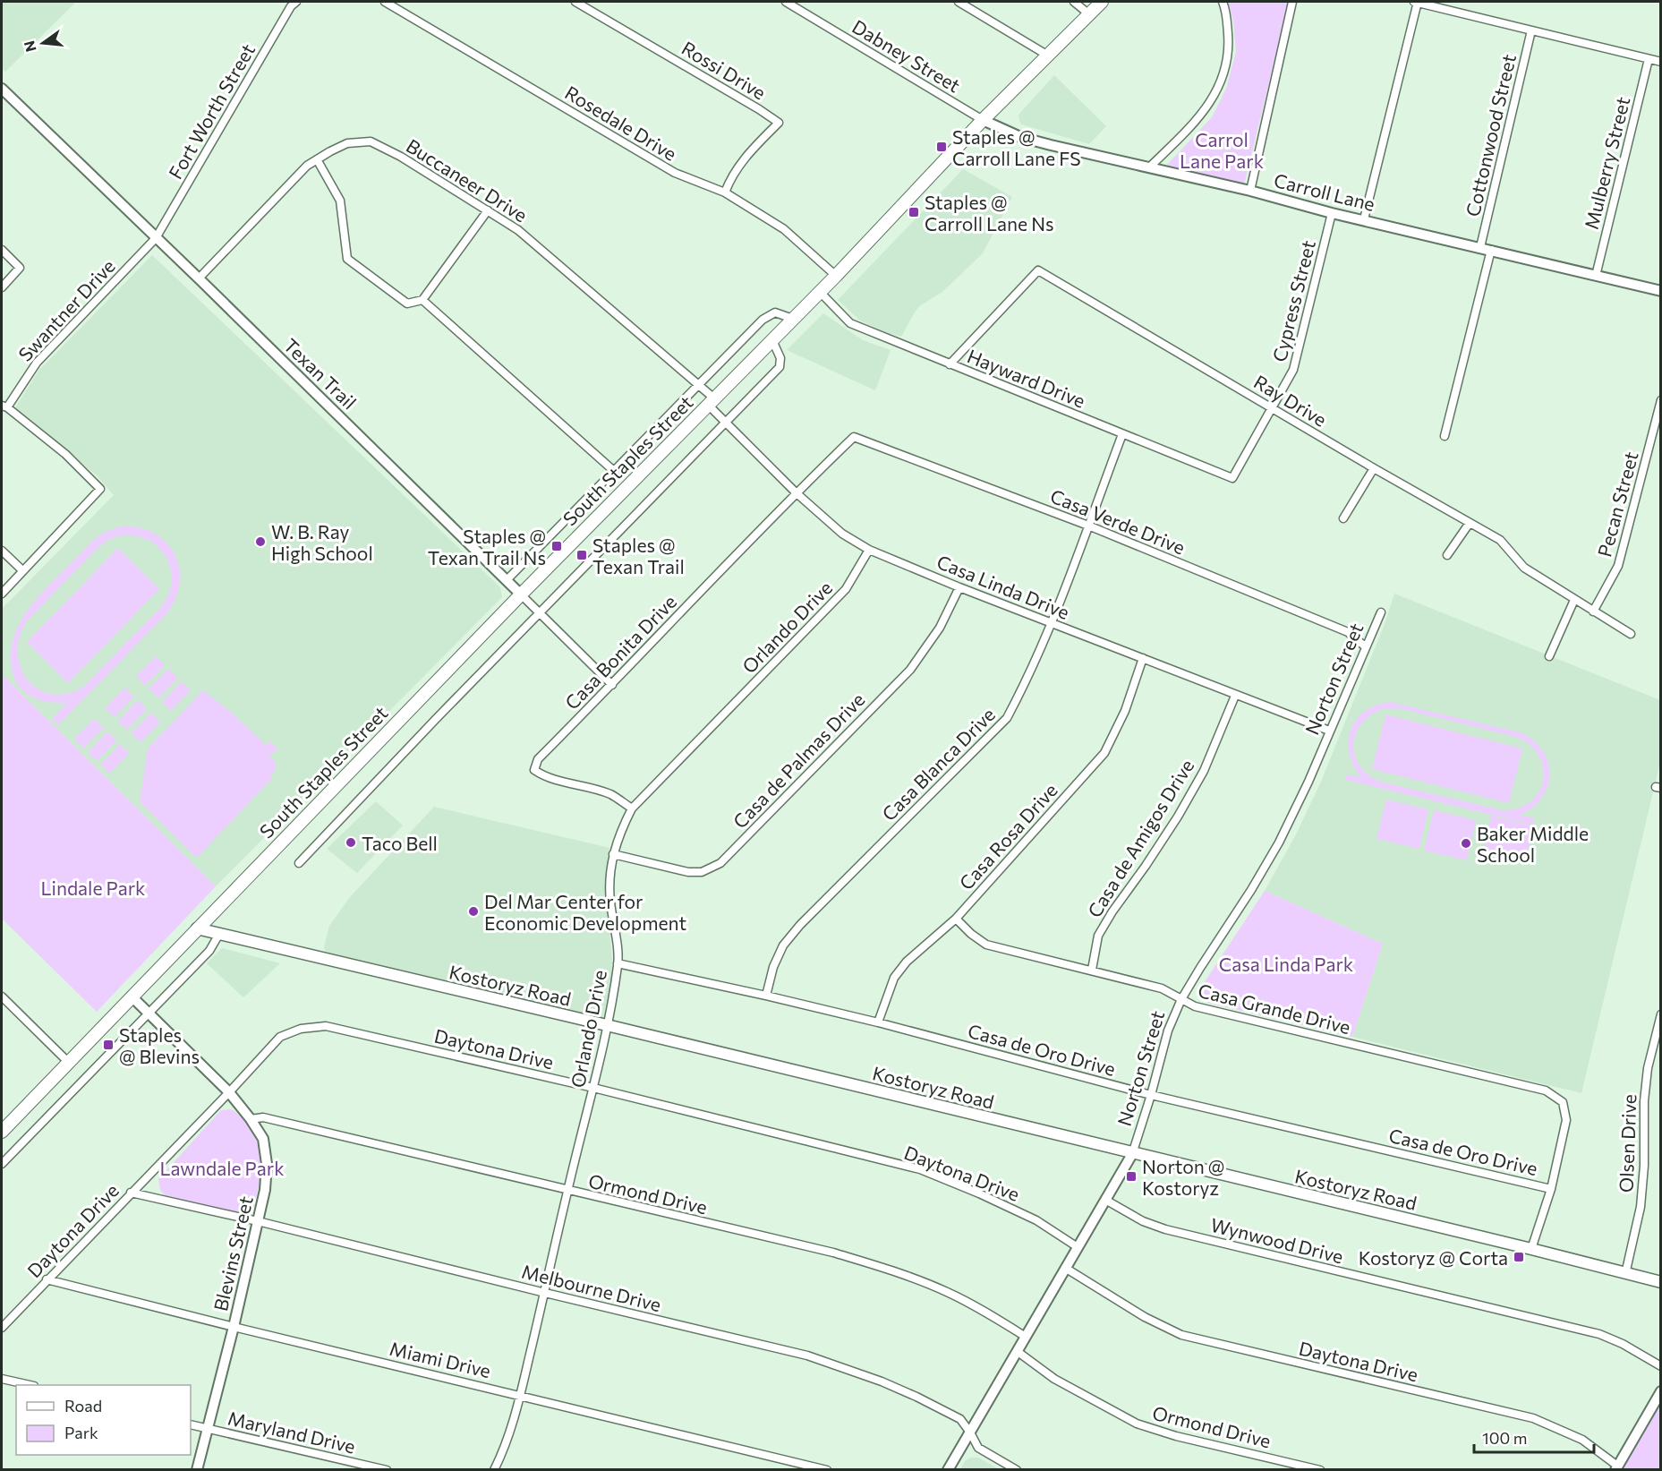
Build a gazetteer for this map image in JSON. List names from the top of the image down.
{
  "streets": {
    "main road": ["South Staples Street", "Kostoryz Road"],
    "street": [
      "Dabney Street",
      "Rossi Drive",
      "Fort Worth Street",
      "Rosedale Drive",
      "Cottonwood Street",
      "Mulberry Street",
      "Buccaneer Drive",
      "Carroll Lane",
      "Cypress Street",
      "Swantner Drive",
      "Texan Trail",
      "Hayward Drive",
      "Ray Drive",
      "Pecan Street",
      "Casa Verde Drive",
      "Casa Linda Drive",
      "Orlando Drive",
      "Casa Bonita Drive",
      "Norton Street",
      "Casa de Palmas Drive",
      "Casa Blanca Drive",
      "Casa Rosa Drive",
      "Casa de Amigos Drive",
      "Casa Grande Drive",
      "Daytona Drive",
      "Casa de Oro Drive",
      "Olsen Drive",
      "Ormond Drive",
      "Wynwood Drive",
      "Blevins Street",
      "Melbourne Drive",
      "Miami Drive",
      "Maryland Drive"
    ]
  },
  "crossings": [
    ["Dabney Street", "Carroll Lane"],
    ["Dabney Street", "South Staples Street"],
    ["Rossi Drive", "Rosedale Drive"],
    ["Fort Worth Street", "Swantner Drive"],
    ["Fort Worth Street", "Texan Trail"],
    ["Rosedale Drive", "South Staples Street"],
    ["Cottonwood Street", "Carroll Lane"],
    ["Mulberry Street", "Carroll Lane"],
    ["Buccaneer Drive", "Texan Trail"],
    ["Buccaneer Drive", "South Staples Street"],
    ["Buccaneer Drive", "Casa Linda Drive"],
    ["Carroll Lane", "Cypress Street"],
    ["Carroll Lane", "South Staples Street"],
    ["Cypress Street", "Hayward Drive"],
    ["Cypress Street", "Ray Drive"],
    ["Swantner Drive", "Texan Trail"],
    ["Texan Trail", "South Staples Street"],
    ["Texan Trail", "Casa Bonita Drive"],
    ["Hayward Drive", "Ray Drive"],
    ["Hayward Drive", "South Staples Street"],
    ["Hayward Drive", "Casa Blanca Drive"],
    ["Ray Drive", "Pecan Street"],
    ["South Staples Street", "Casa Linda Drive"],
    ["South Staples Street", "Kostoryz Road"],
    ["South Staples Street", "Blevins Street"],
    ["Casa Verde Drive", "Casa Bonita Drive"],
    ["Casa Verde Drive", "Norton Street"],
    ["Casa Verde Drive", "Casa Blanca Drive"],
    ["Casa Linda Drive", "Orlando Drive"],
    ["Casa Linda Drive", "Casa Bonita Drive"],
    ["Casa Linda Drive", "Norton Street"],
    ["Casa Linda Drive", "Casa de Palmas Drive"],
    ["Casa Linda Drive", "Casa Blanca Drive"],
    ["Casa Linda Drive", "Casa Rosa Drive"],
    ["Casa Linda Drive", "Casa de Amigos Drive"],
    ["Orlando Drive", "Casa Bonita Drive"],
    ["Orlando Drive", "Casa de Palmas Drive"],
    ["Orlando Drive", "Kostoryz Road"],
    ["Orlando Drive", "Daytona Drive"],
    ["Orlando Drive", "Casa de Oro Drive"],
    ["Orlando Drive", "Ormond Drive"],
    ["Orlando Drive", "Melbourne Drive"],
    ["Orlando Drive", "Miami Drive"],
    ["Norton Street", "Kostoryz Road"],
    ["Norton Street", "Casa Grande Drive"],
    ["Norton Street", "Daytona Drive"],
    ["Norton Street", "Casa de Oro Drive"],
    ["Norton Street", "Ormond Drive"],
    ["Norton Street", "Wynwood Drive"],
    ["Norton Street", "Melbourne Drive"],
    ["Casa Blanca Drive", "Casa de Oro Drive"],
    ["Casa Rosa Drive", "Casa Grande Drive"],
    ["Casa Rosa Drive", "Casa de Oro Drive"],
    ["Casa de Amigos Drive", "Casa Grande Drive"],
    ["Kostoryz Road", "Olsen Drive"],
    ["Casa Grande Drive", "Casa de Oro Drive"],
    ["Daytona Drive", "Blevins Street"],
    ["Daytona Drive", "Melbourne Drive"],
    ["Daytona Drive", "Miami Drive"],
    ["Ormond Drive", "Blevins Street"],
    ["Blevins Street", "Melbourne Drive"],
    ["Blevins Street", "Miami Drive"],
    ["Blevins Street", "Maryland Drive"]
  ],
  "parks": [
    "Carrol Lane Park",
    "Lindale Park",
    "Casa Linda Park",
    "Lawndale Park"
  ],
  "places": {
    "transit": [
      "Staples @ Carroll Lane FS",
      "Staples @ Carroll Lane Ns",
      "Staples @ Texan Trail Ns",
      "Staples @ Texan Trail",
      "Staples @ Blevins",
      "Norton @ Kostoryz",
      "Kostoryz @ Corta"
    ],
    "other": [
      "W. B. Ray High School",
      "Taco Bell",
      "Baker Middle School",
      "Del Mar Center for Economic Development"
    ]
  },
  "legend": ["Road", "Park"],
  "scale_bar": "100 m",
  "north": "left"
}
